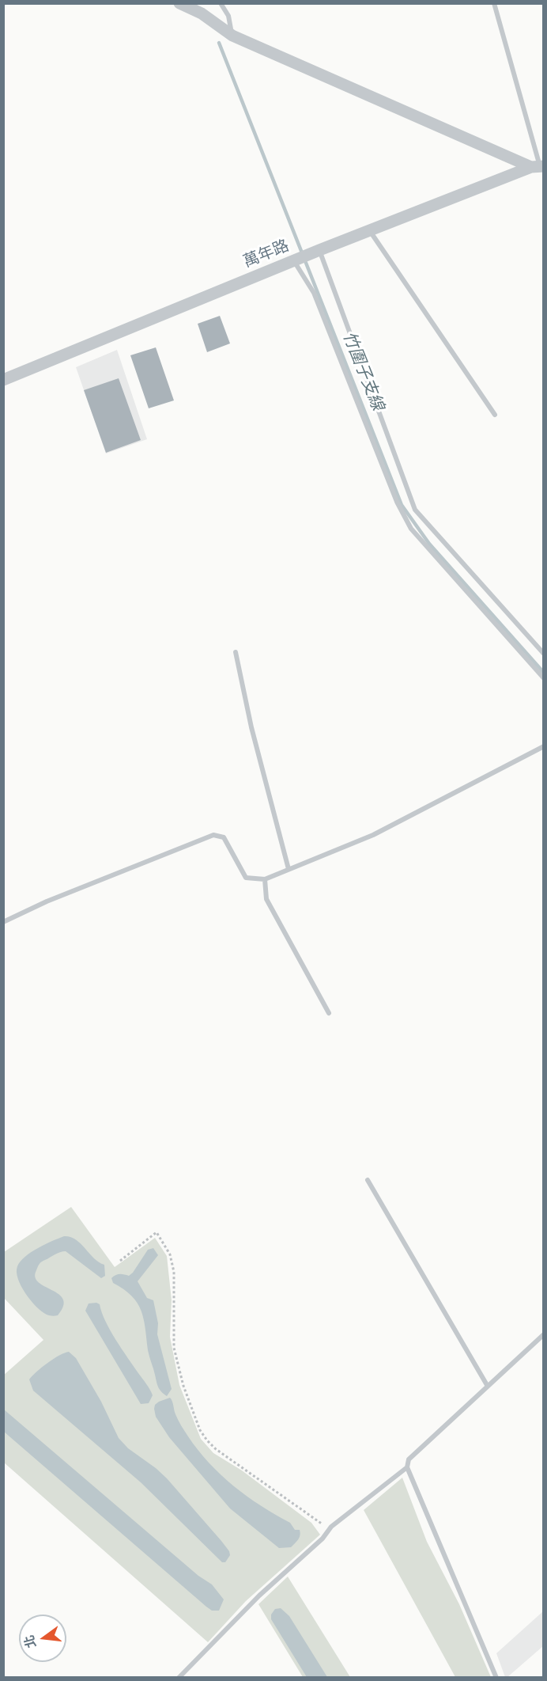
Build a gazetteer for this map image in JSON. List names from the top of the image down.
{
  "streets": {
    "street": ["萬年路"]
  },
  "water": ["竹圍子支線"],
  "north": "left"
}
